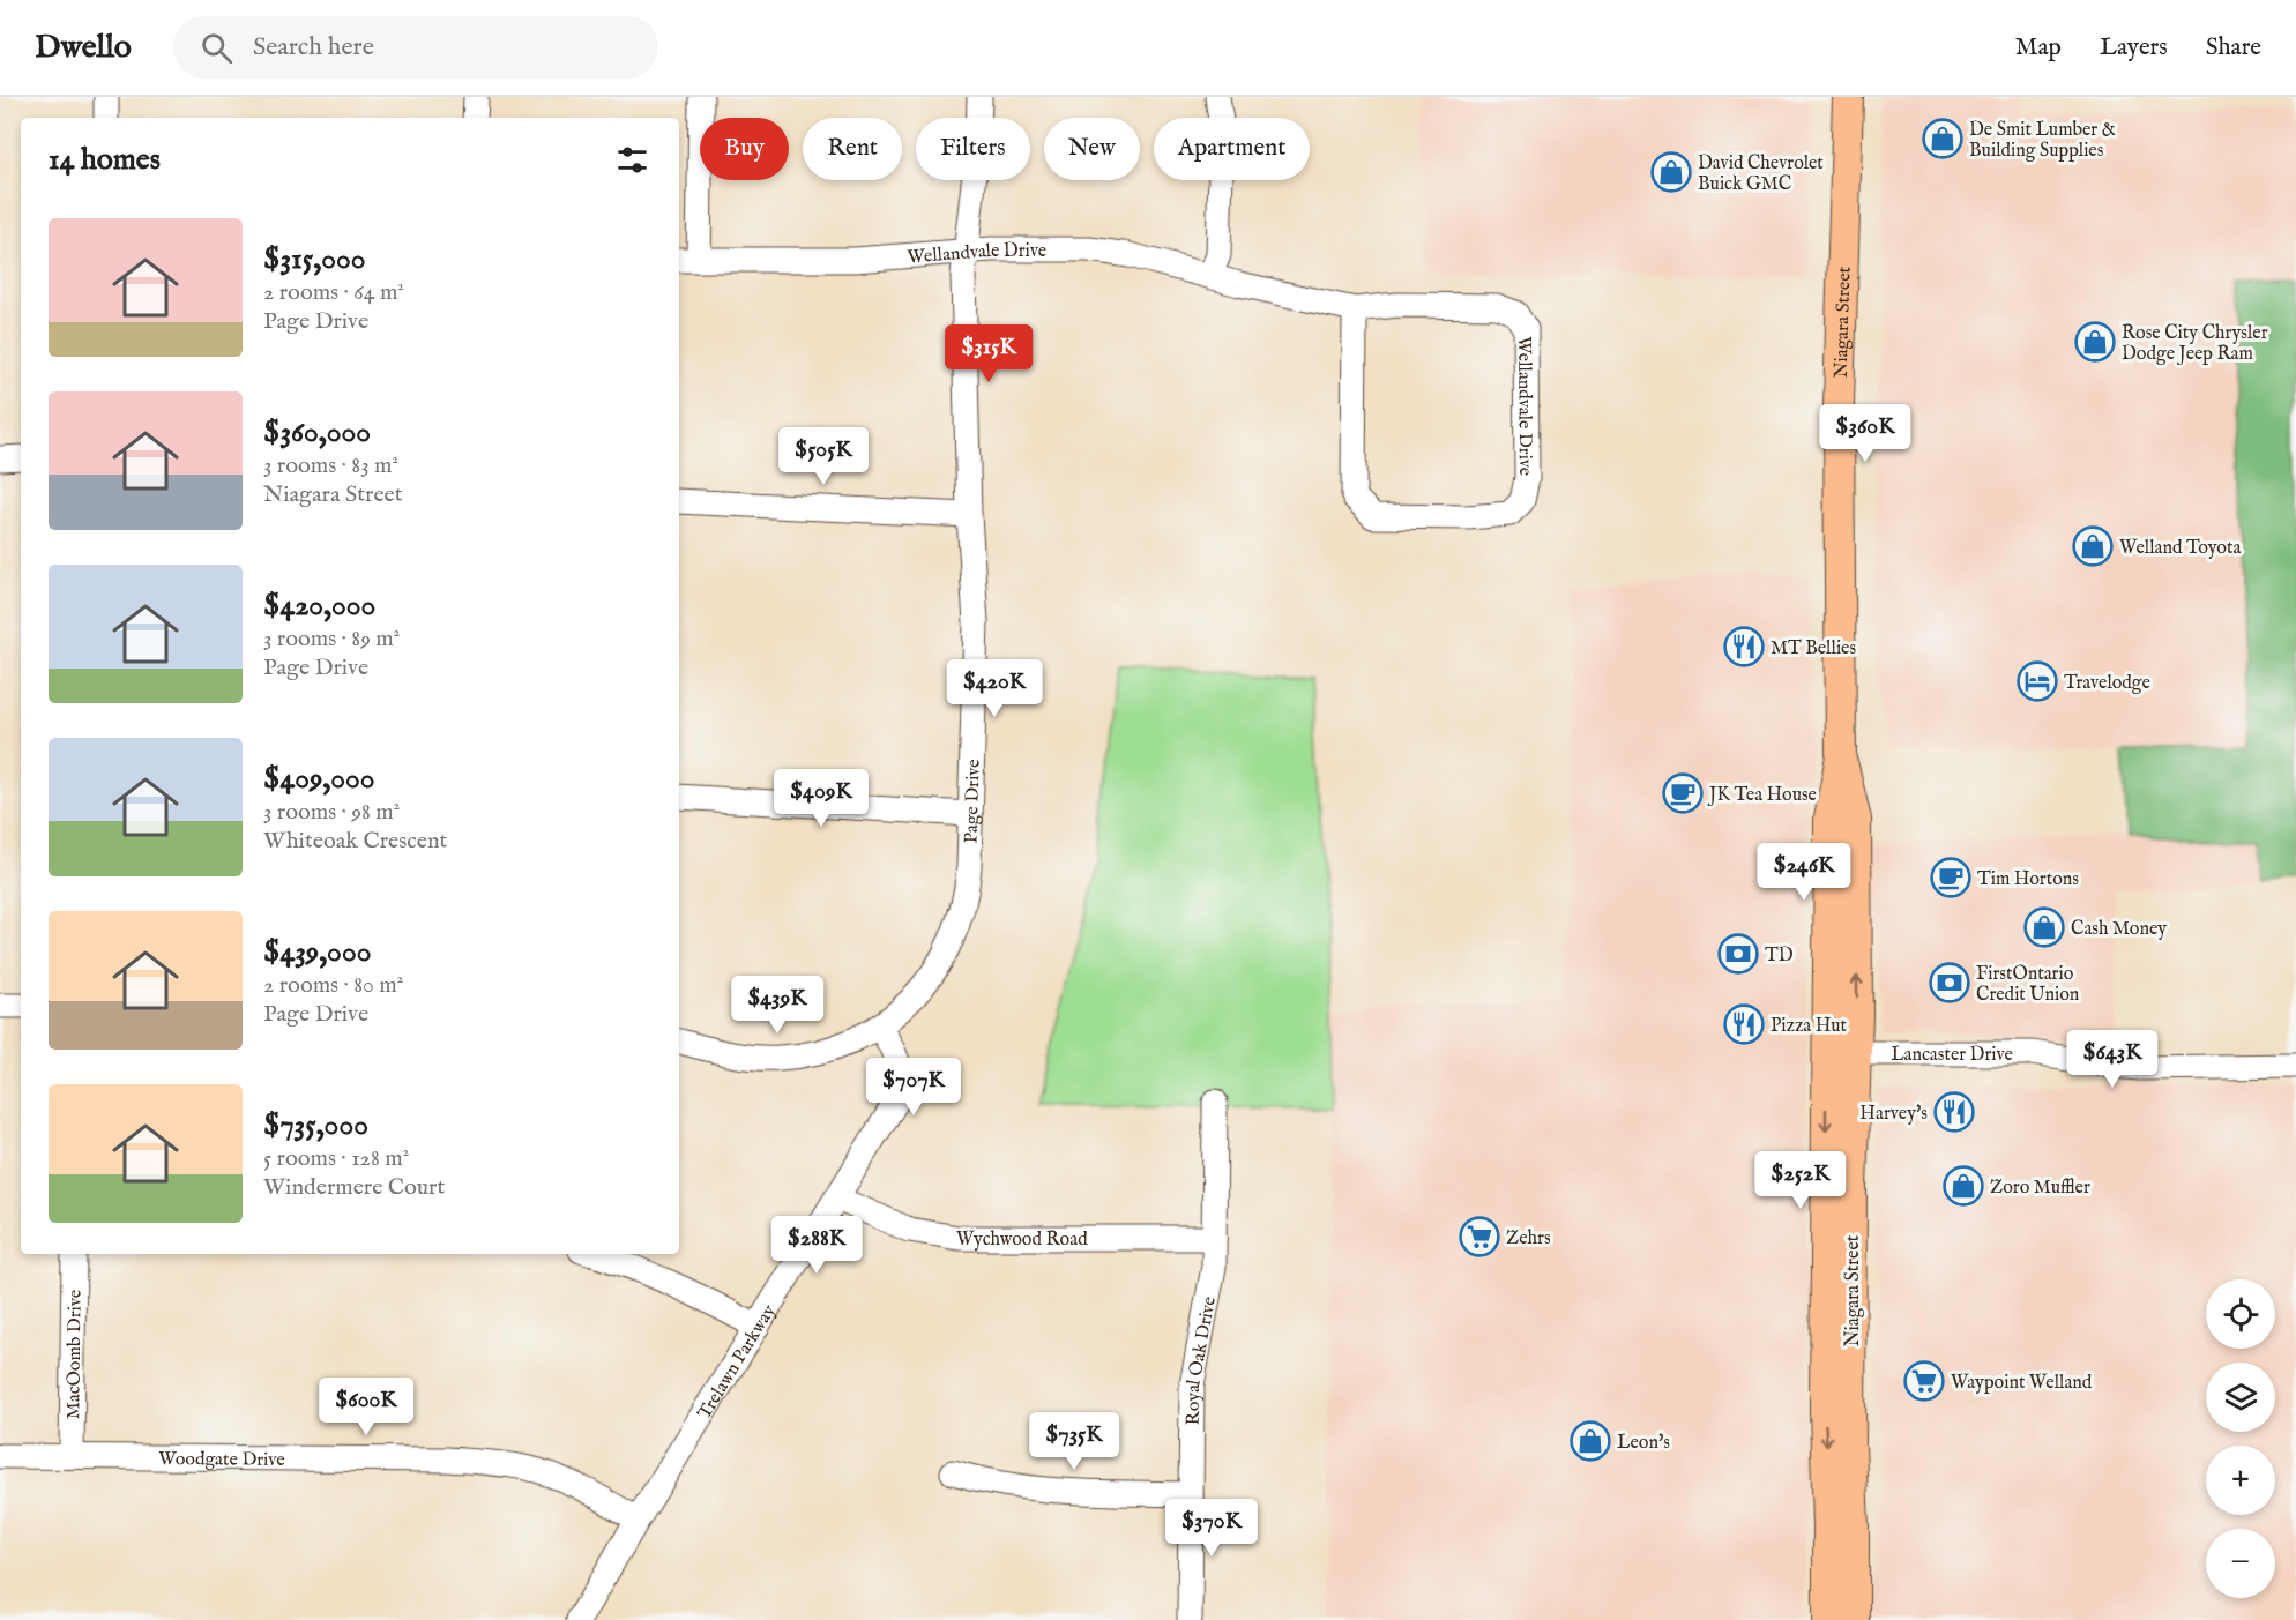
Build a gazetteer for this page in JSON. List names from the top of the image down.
{
  "streets": {
    "main road": ["Niagara Street"],
    "street": [
      "Wellandvale Drive",
      "Page Drive",
      "Lancaster Drive",
      "Wychwood Road",
      "MacOomb Drive",
      "Royal Oak Drive",
      "Trelawn Parkway",
      "Woodgate Drive"
    ]
  },
  "crossings": [
    ["Wellandvale Drive", "Page Drive"],
    ["Niagara Street", "Lancaster Drive"],
    ["Page Drive", "Trelawn Parkway"],
    ["Wychwood Road", "Royal Oak Drive"],
    ["Wychwood Road", "Trelawn Parkway"],
    ["MacOomb Drive", "Woodgate Drive"],
    ["Trelawn Parkway", "Woodgate Drive"]
  ],
  "places": {
    "shop": [
      "De Smit Lumber & Building Supplies",
      "David Chevrolet Buick GMC",
      "Rose City Chrysler Dodge Jeep Ram",
      "Welland Toyota",
      "Cash Money",
      "Zoro Muffler",
      "Leon's"
    ],
    "restaurant": ["MT Bellies", "Pizza Hut", "Harvey's"],
    "hotel": ["Travelodge"],
    "cafe": ["JK Tea House", "Tim Hortons"],
    "bank": ["TD", "FirstOntario Credit Union"],
    "supermarket": ["Zehrs", "Waypoint Welland"]
  },
  "page": {
    "header": "Dwello",
    "search": "Search here",
    "nav": ["Map", "Layers", "Share"],
    "chip": [
      "Buy",
      "Rent",
      "Filters",
      "New",
      "Apartment"
    ],
    "heading": "14 homes",
    "list": [
      {
        "name": "$315,000",
        "note": "2 rooms · 64 m² · Page Drive"
      },
      {
        "name": "$360,000",
        "note": "3 rooms · 83 m² · Niagara Street"
      },
      {
        "name": "$420,000",
        "note": "3 rooms · 89 m² · Page Drive"
      },
      {
        "name": "$409,000",
        "note": "3 rooms · 98 m² · Whiteoak Crescent"
      },
      {
        "name": "$439,000",
        "note": "2 rooms · 80 m² · Page Drive"
      },
      {
        "name": "$735,000",
        "note": "5 rooms · 128 m² · Windermere Court"
      }
    ],
    "price": [
      "$315K",
      "$360K",
      "$505K",
      "$420K",
      "$409K",
      "$246K",
      "$439K",
      "$643K",
      "$707K",
      "$252K",
      "$288K",
      "$600K",
      "$735K",
      "$370K"
    ],
    "map_buttons": ["+", "−"]
  }
}
